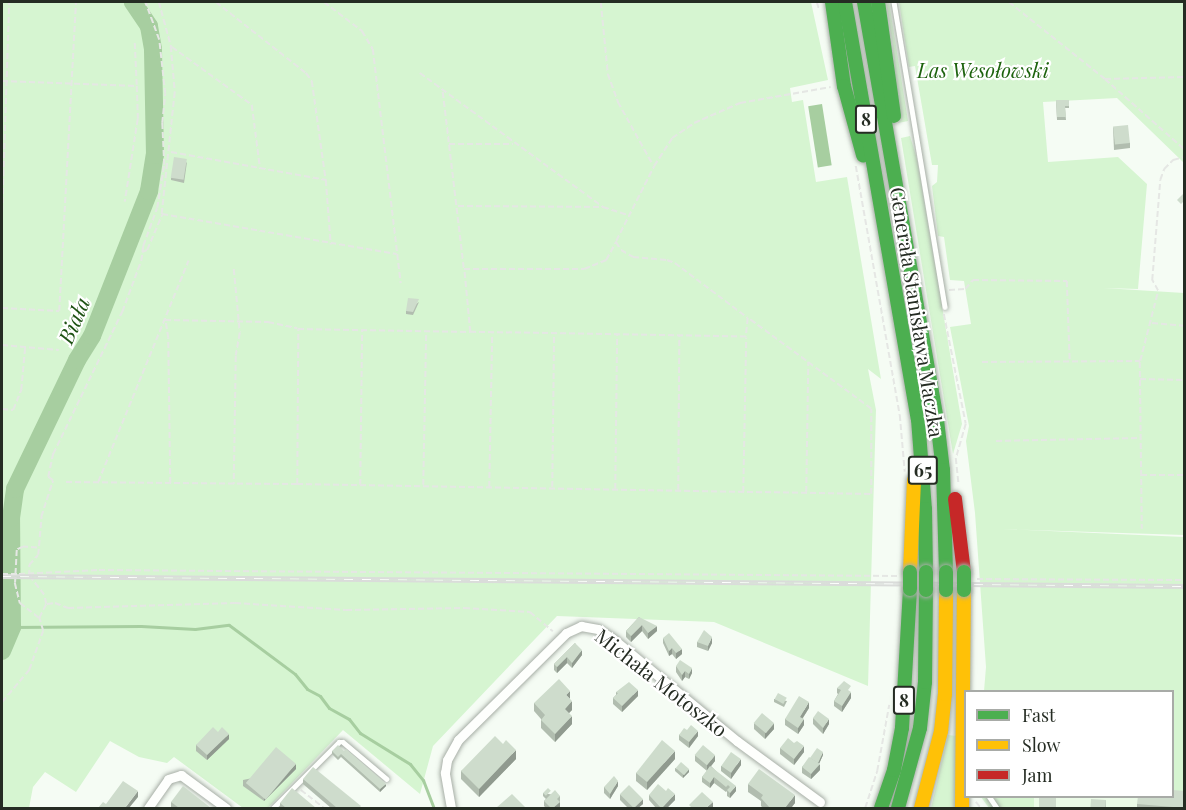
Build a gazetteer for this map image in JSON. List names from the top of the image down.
{
  "streets": {
    "highway": ["8", "Generała Stanisława Maczka", "65"],
    "street": ["Michała Motoszko"]
  },
  "crossings": [
    ["8", "Generała Stanisława Maczka"]
  ],
  "water": ["Biała"],
  "parks": ["Las Wesołowski"],
  "legend": ["Fast", "Slow", "Jam"]
}
